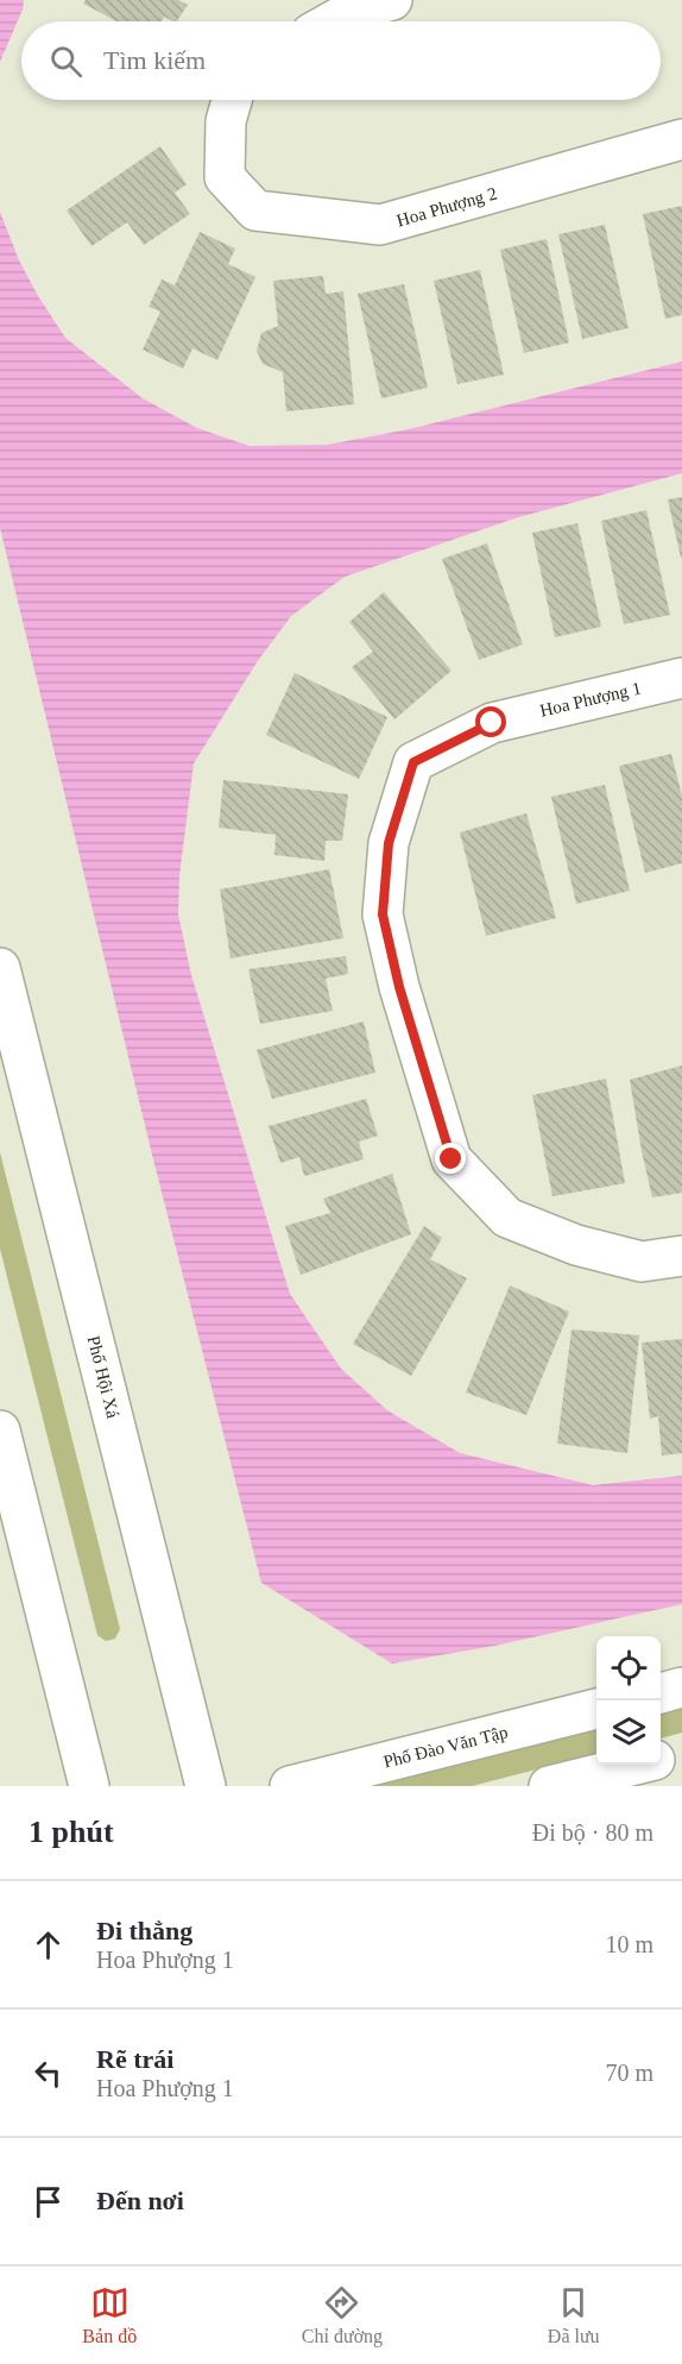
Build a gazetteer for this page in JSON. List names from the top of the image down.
{
  "streets": {
    "main road": [
      "Hoa Phượng 2",
      "Hoa Phượng 1",
      "Phố Hội Xá",
      "Phố Đào Văn Tập"
    ]
  },
  "page": {
    "search": "Tìm kiếm",
    "heading": ["1 phút", "Đi bộ · 80 m"],
    "list": [
      ["Đi thẳng", "Hoa Phượng 1", "10 m"],
      ["Rẽ trái", "Hoa Phượng 1", "70 m"],
      "Đến nơi"
    ],
    "nav": ["Bản đồ", "Chỉ đường", "Đã lưu"]
  }
}
